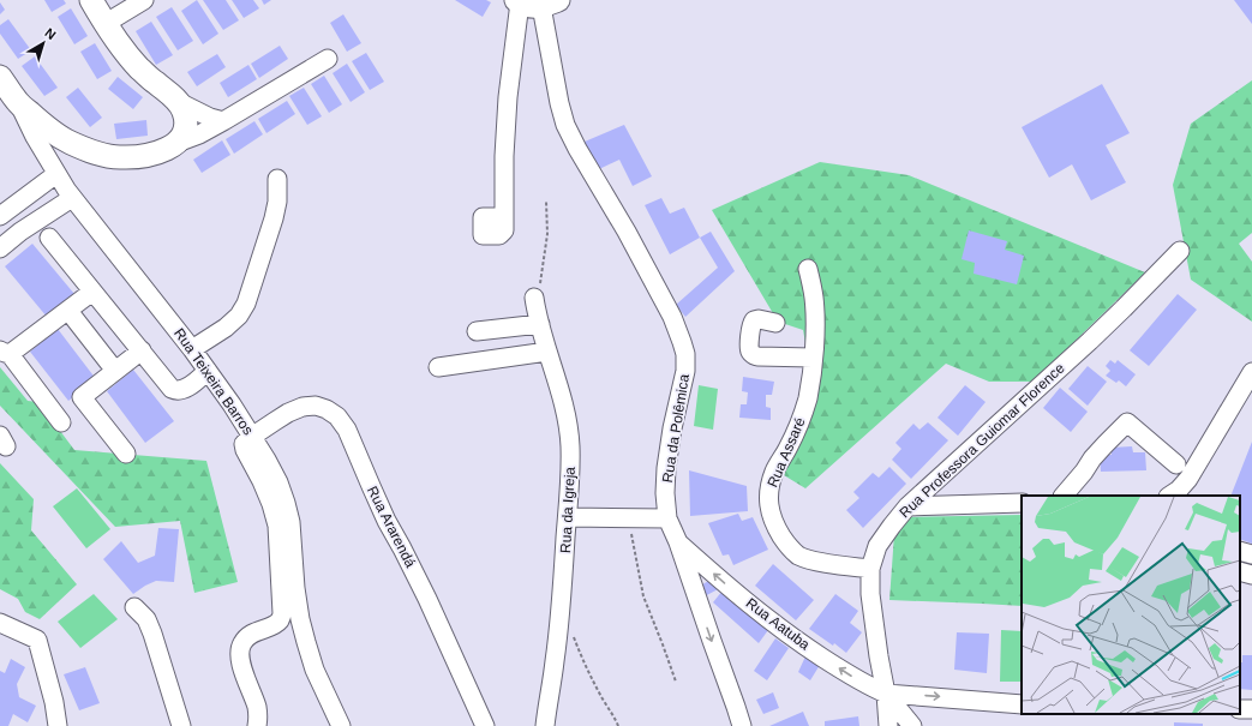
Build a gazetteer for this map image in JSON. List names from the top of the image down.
{
  "streets": {
    "main road": ["Rua Teixeira Barros"],
    "street": [
      "Rua da Polêmica",
      "Rua Professora Guiomar Florence",
      "Rua Assaré",
      "Rua da Igreja",
      "Rua Ararendá",
      "Rua Aatuba"
    ]
  },
  "crossings": [
    ["Rua Teixeira Barros", "Rua Ararendá"],
    ["Rua da Polêmica", "Rua Aatuba"],
    ["Rua Professora Guiomar Florence", "Rua Assaré"],
    ["Rua Professora Guiomar Florence", "Rua Aatuba"]
  ],
  "one_way": ["Rua Aatuba"],
  "north": "top right"
}
